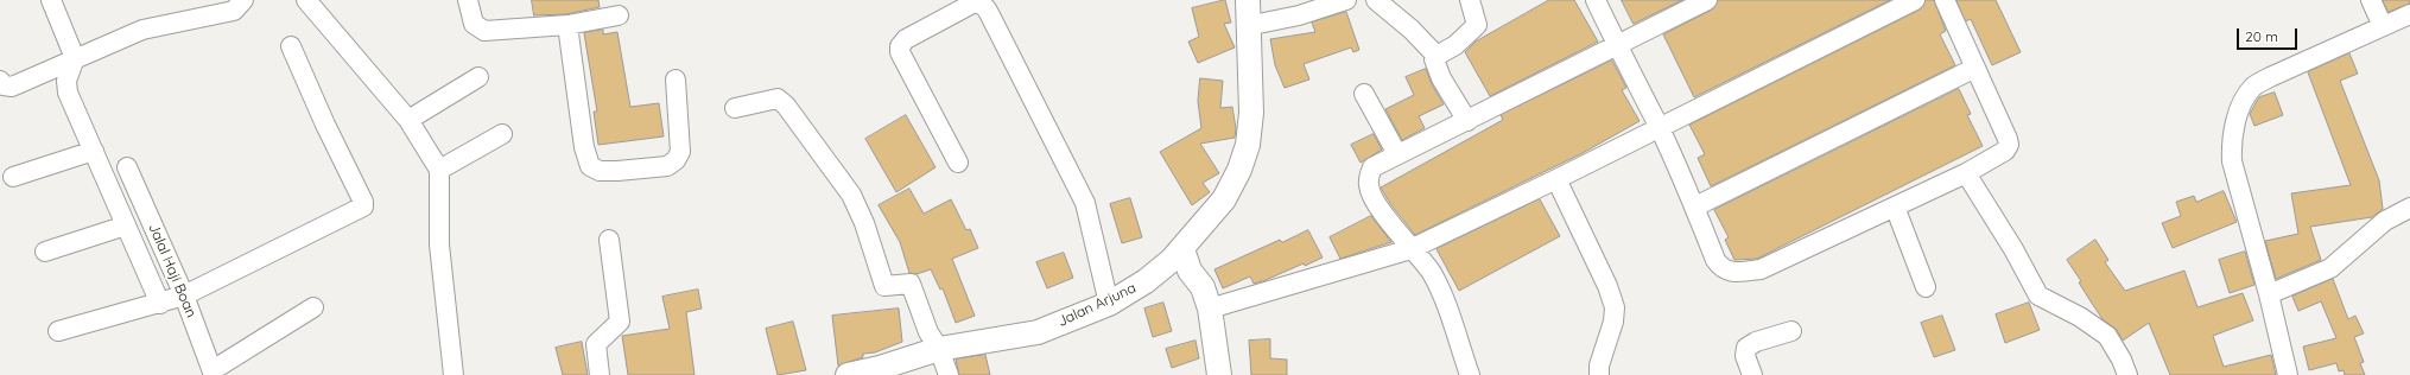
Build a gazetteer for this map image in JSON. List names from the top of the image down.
{
  "streets": {
    "street": ["Jalal Haji Boan", "Jalan Arjuna"]
  },
  "scale_bar": "20 m"
}
